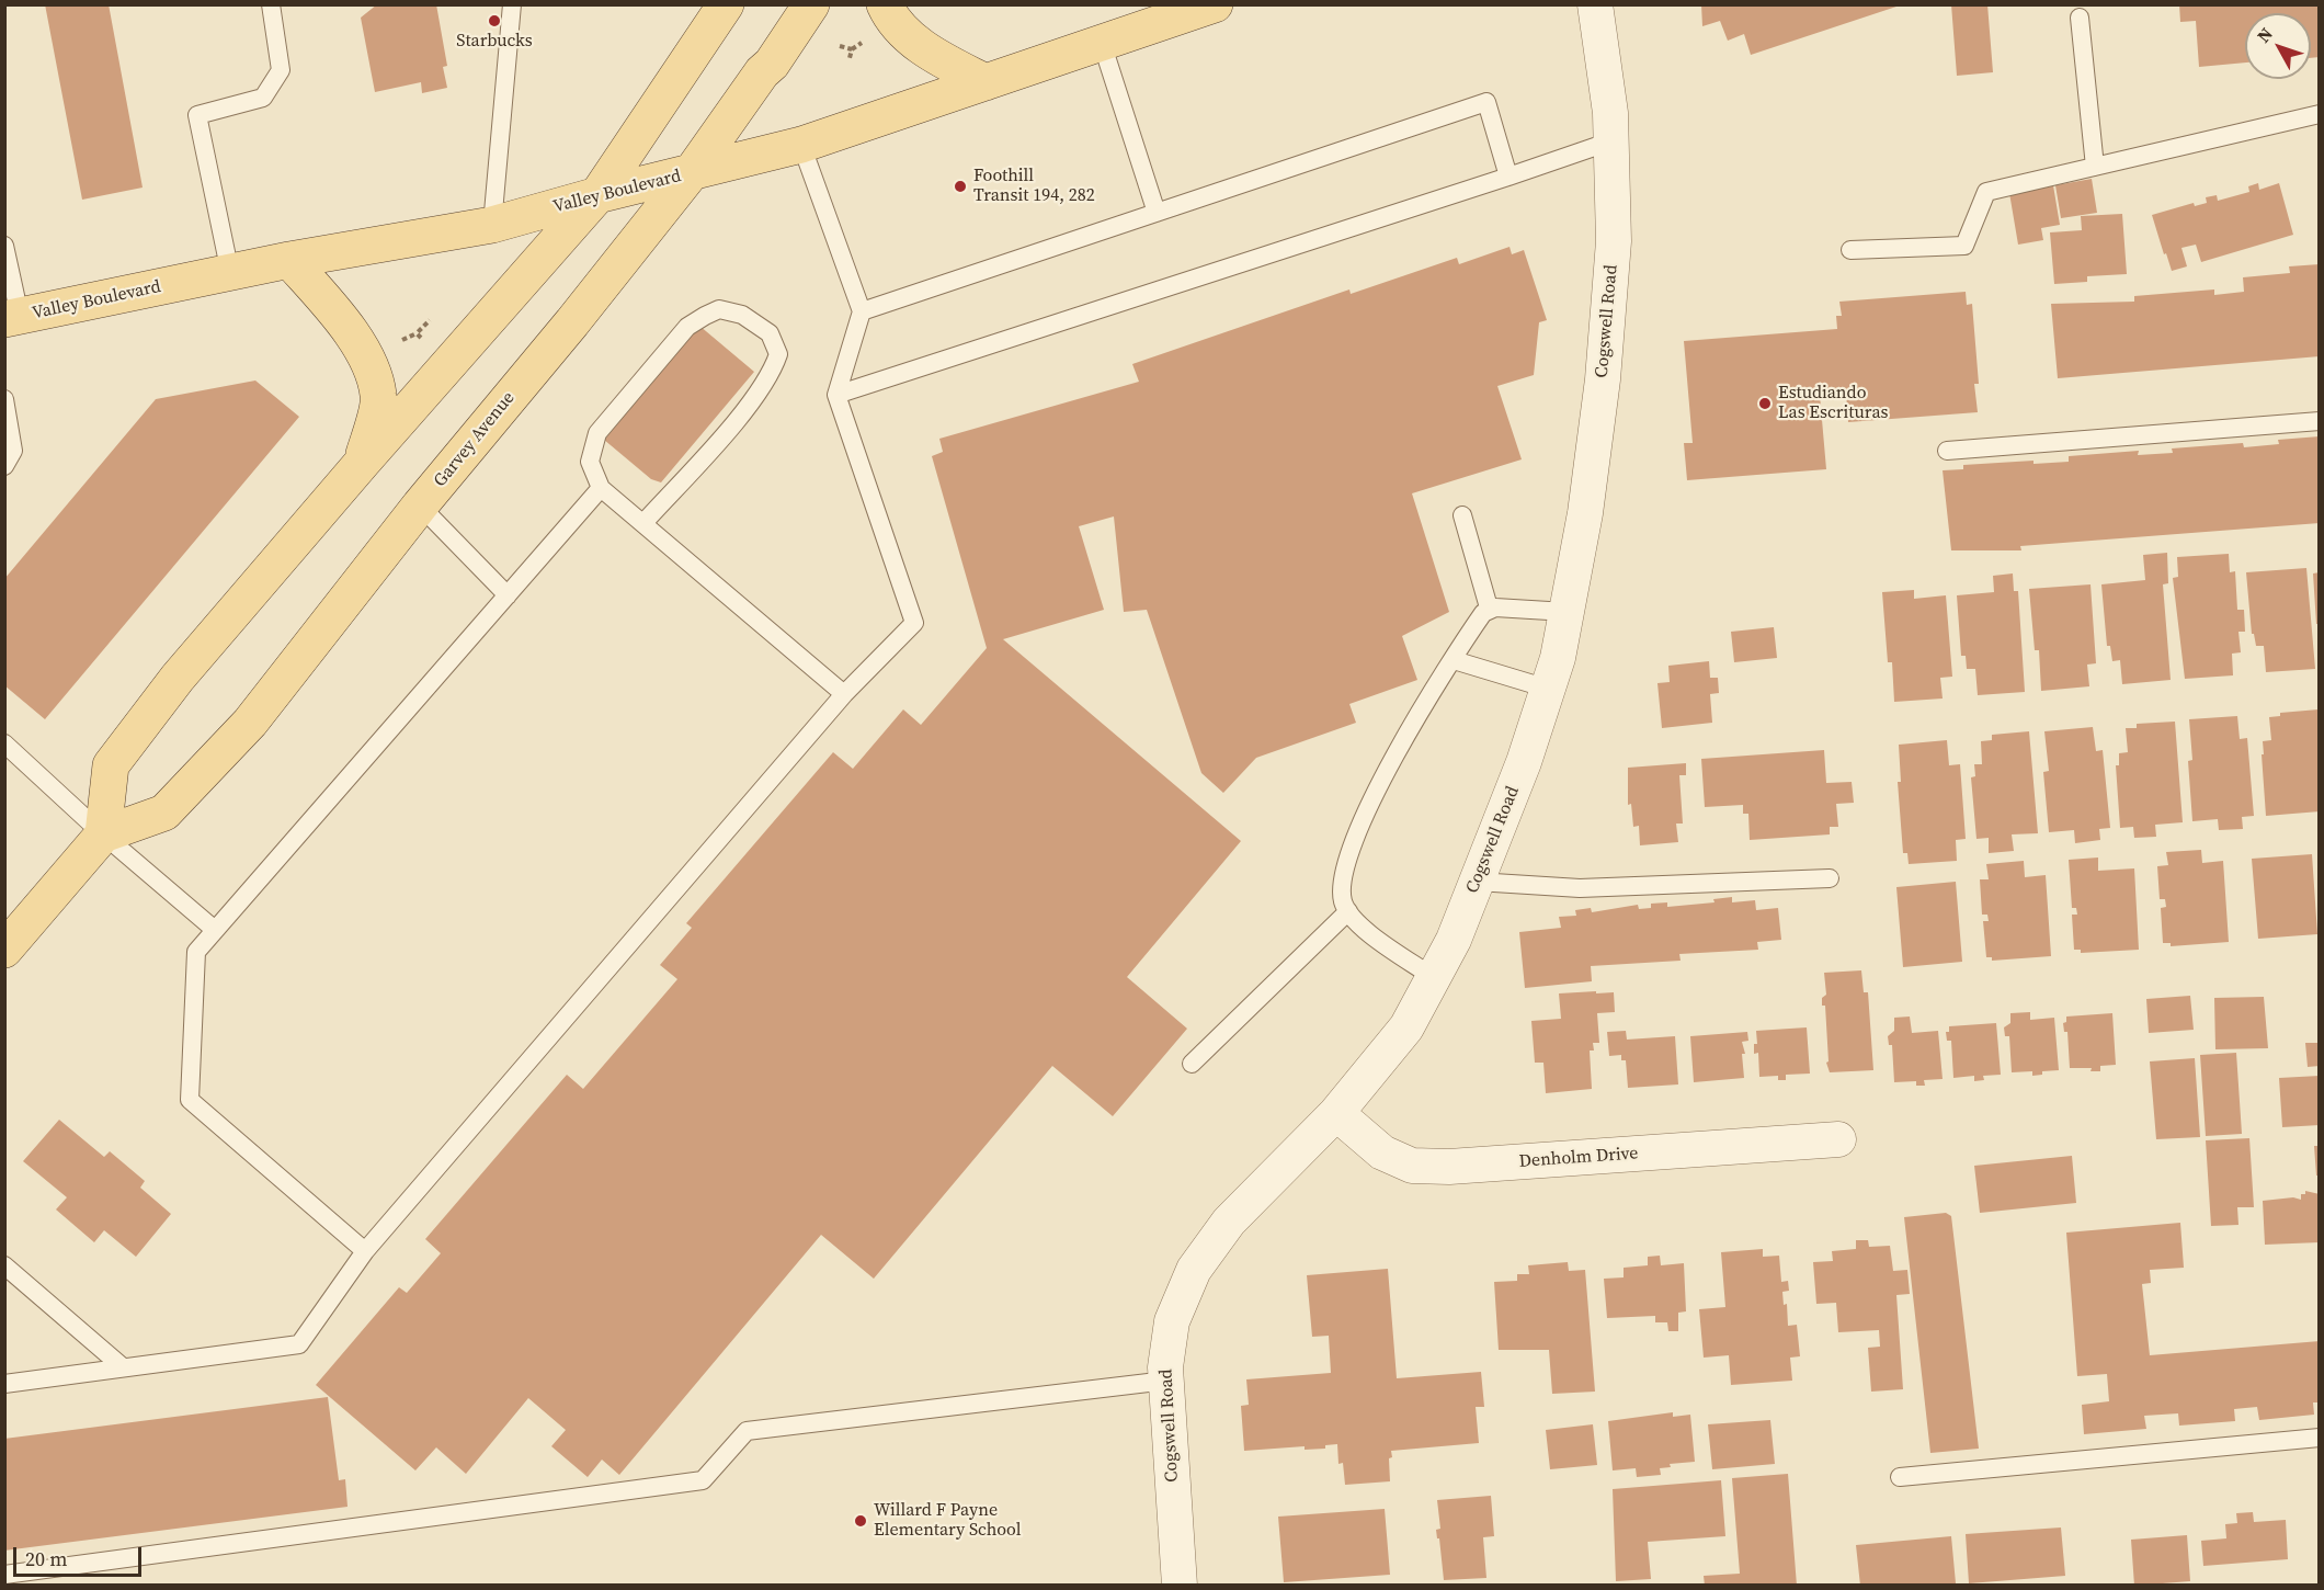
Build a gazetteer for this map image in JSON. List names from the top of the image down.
{
  "streets": {
    "main road": ["Valley Boulevard", "Garvey Avenue"],
    "street": ["Cogswell Road", "Denholm Drive"]
  },
  "crossings": [
    ["Valley Boulevard", "Garvey Avenue"],
    ["Cogswell Road", "Denholm Drive"]
  ],
  "places": [
    "Starbucks",
    "Foothill Transit 194, 282",
    "Estudiando Las Escrituras",
    "Willard F Payne Elementary School"
  ],
  "scale_bar": "20 m",
  "north": "top left"
}
